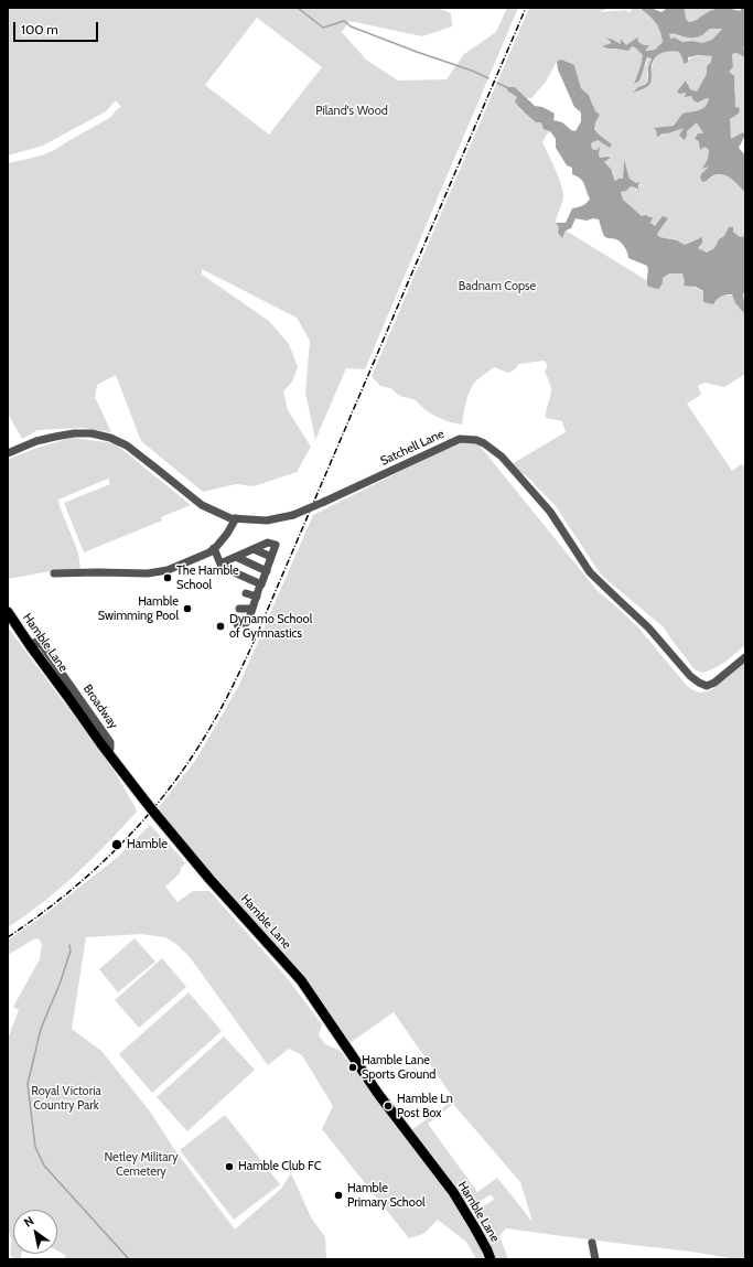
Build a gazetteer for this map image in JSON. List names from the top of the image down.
{
  "streets": {
    "main road": ["Hamble Lane"],
    "street": ["Satchell Lane"]
  },
  "parks": [
    "Piland's Wood",
    "Badnam Copse",
    "Royal Victoria Country Park",
    "Netley Military Cemetery"
  ],
  "places": [
    "The Hamble School",
    "Hamble Swimming Pool",
    "Dynamo School of Gymnastics",
    "Hamble",
    "Hamble Lane Sports Ground",
    "Hamble Ln Post Box",
    "Hamble Club FC",
    "Hamble Primary School"
  ],
  "scale_bar": "100 m",
  "north": "top left"
}
